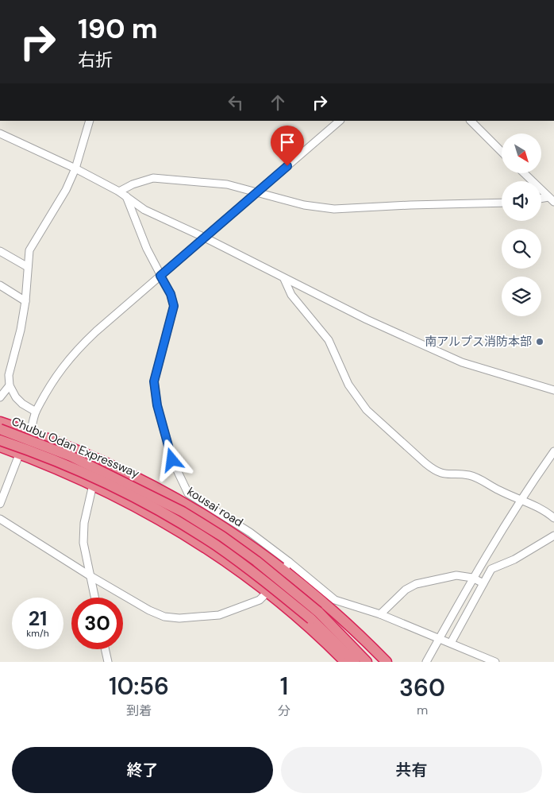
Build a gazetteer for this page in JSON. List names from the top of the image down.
{
  "streets": {
    "highway": ["Chubu Odan Expressway", "kousai road"]
  },
  "places": ["南アルプス消防本部"],
  "north": "bottom right",
  "page": {
    "turn": ["190 m", "右折"],
    "speed": "21 km/h",
    "limit": "30",
    "eta": [
      "10:56",
      "到着",
      "1",
      "分",
      "360",
      "m"
    ],
    "buttons": ["終了", "共有"]
  }
}
